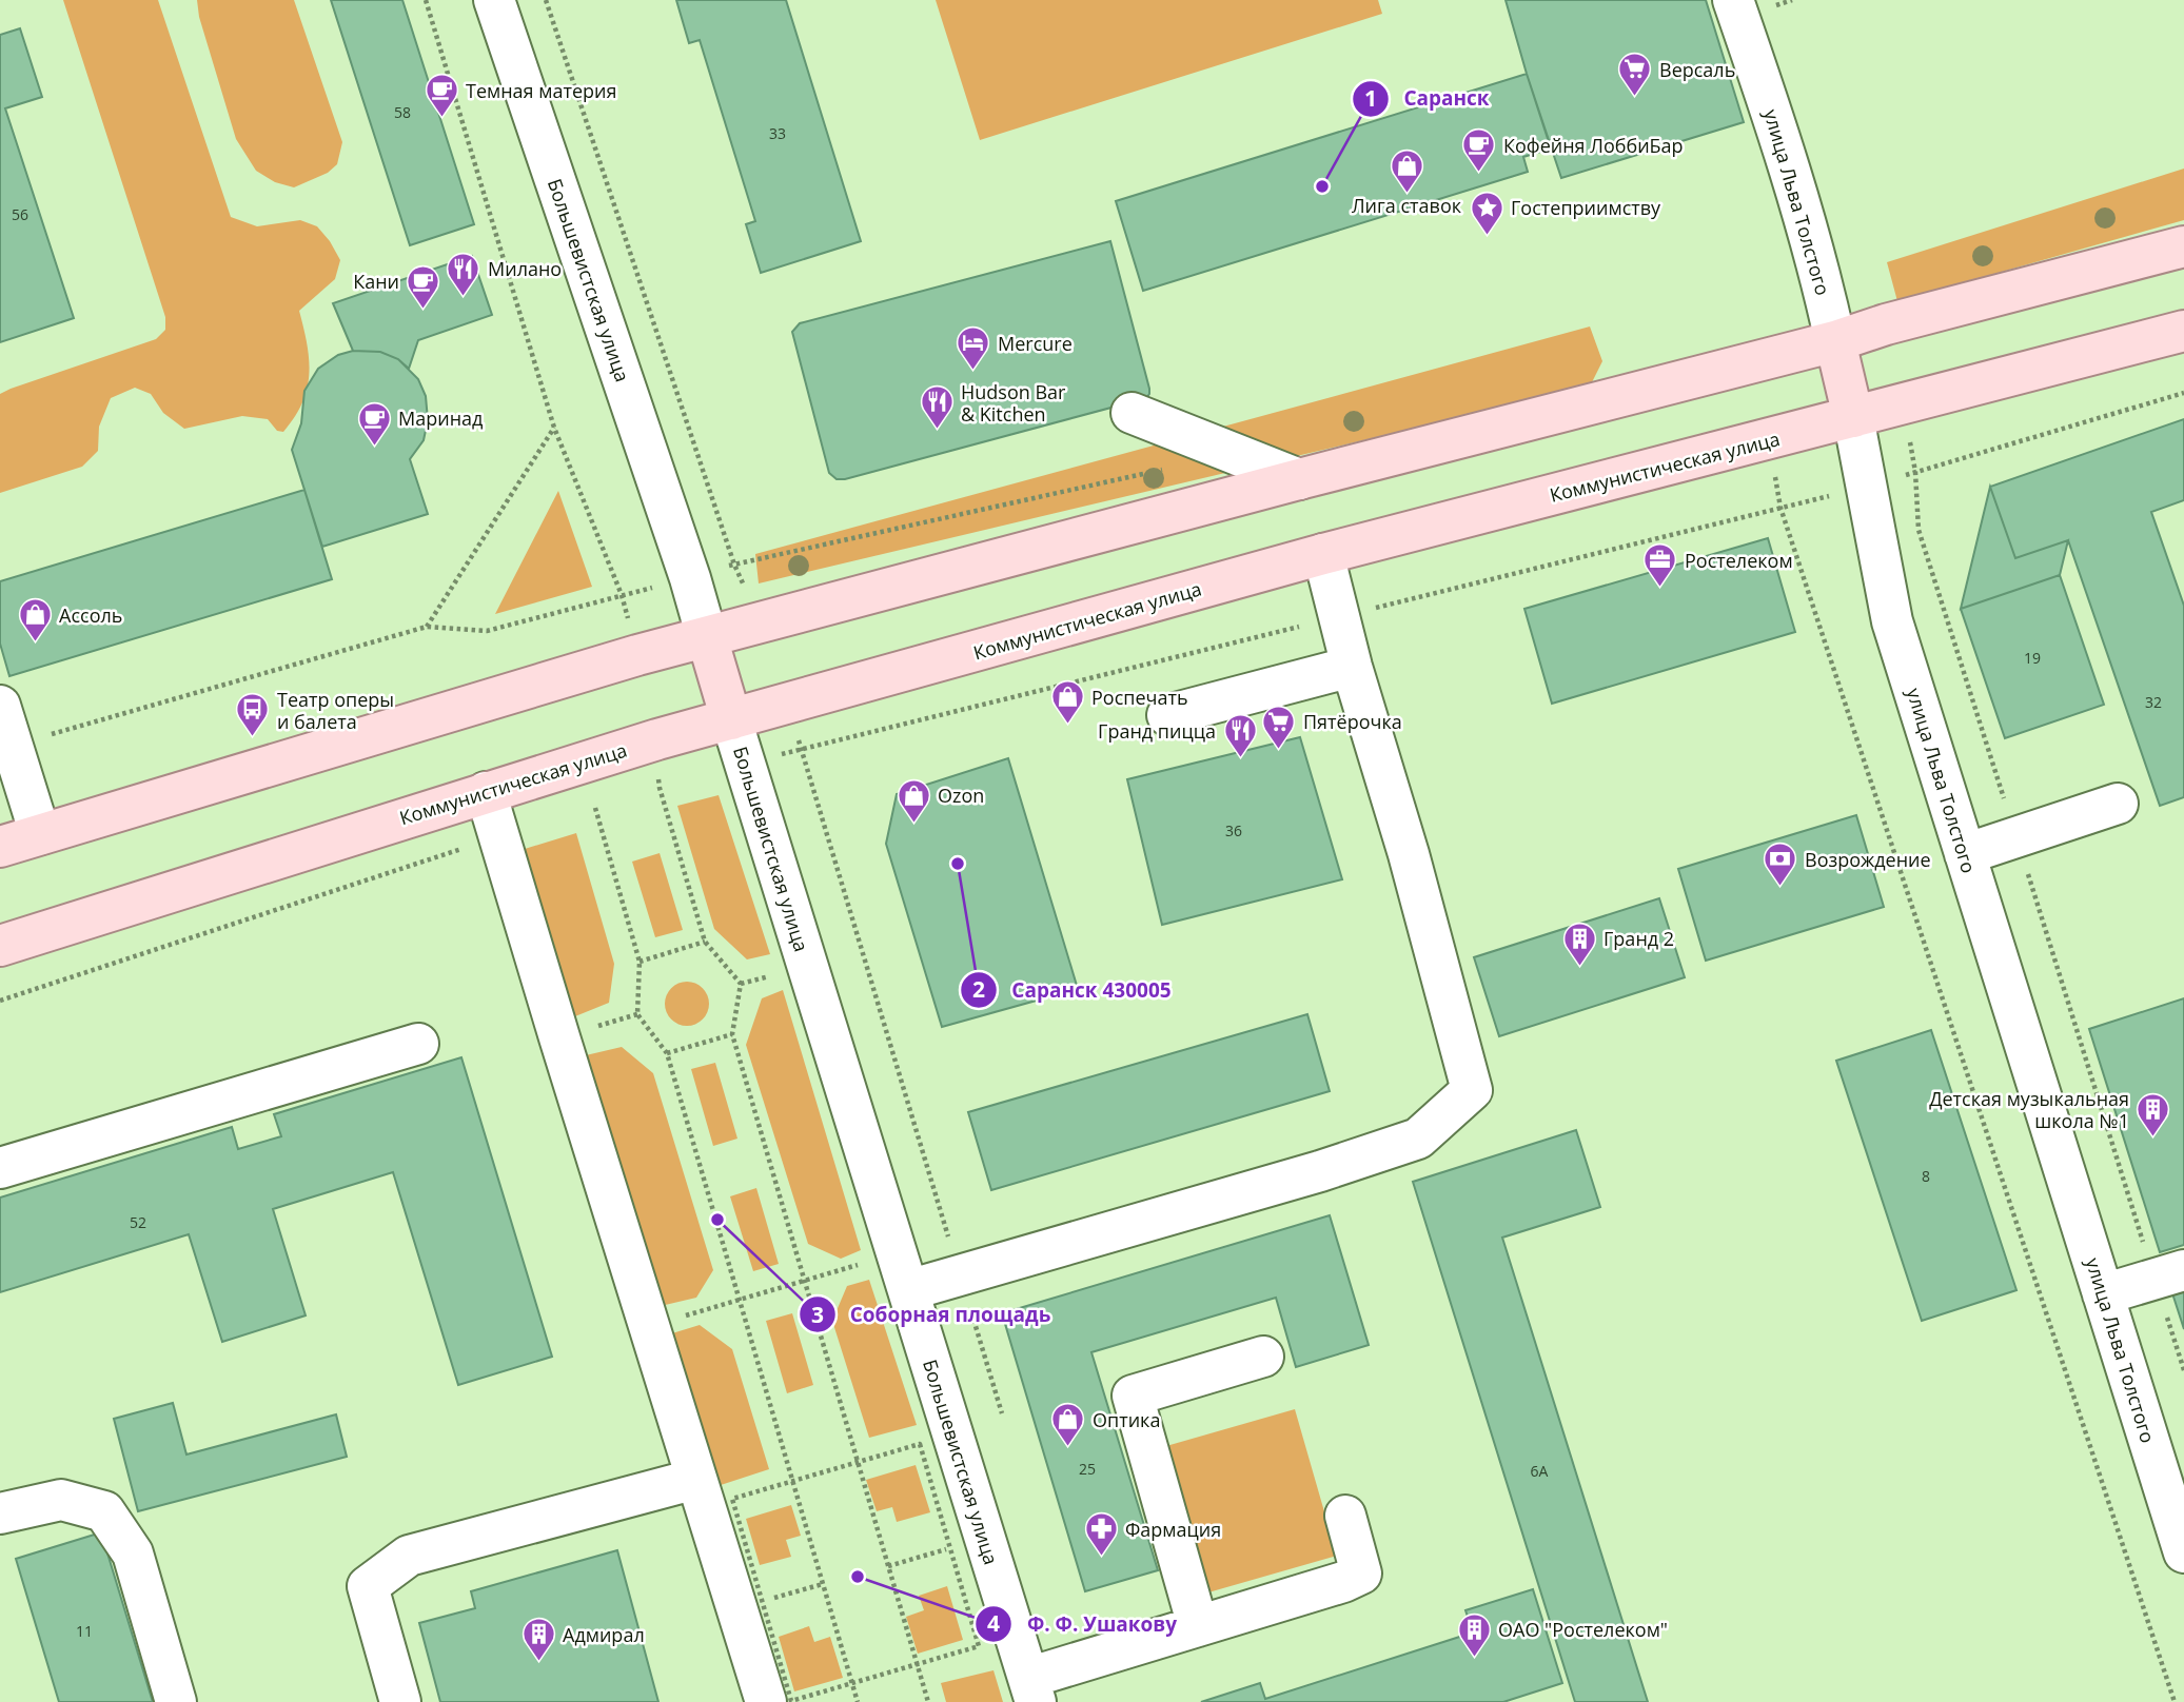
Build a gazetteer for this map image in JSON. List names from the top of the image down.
{
  "streets": {
    "main road": ["улица Льва Толстого", "Большевистская улица", "Коммунистическая улица"]
  },
  "crossings": [
    ["улица Льва Толстого", "Коммунистическая улица"],
    ["Большевистская улица", "Коммунистическая улица"]
  ],
  "places": {
    "supermarket": ["Версаль", "Пятёрочка"],
    "cafe": [
      "Темная материя",
      "Кофейня ЛоббиБар",
      "Кани",
      "Маринад"
    ],
    "other": [
      "Саранск",
      "Саранск 430005",
      "Соборная площадь",
      "Ф. Ф. Ушакову"
    ],
    "shop": [
      "Лига ставок",
      "Ассоль",
      "Роспечать",
      "Ozon",
      "Оптика"
    ],
    "place": ["Гостеприимству"],
    "restaurant": ["Милано", "Hudson Bar & Kitchen", "Гранд пицца"],
    "hotel": ["Mercure"],
    "office": ["Ростелеком"],
    "bus stop": ["Театр оперы и балета"],
    "bank": ["Возрождение"],
    "building": [
      "Гранд 2",
      "Детская музыкальная школа №1",
      "ОАО \"Ростелеком\"",
      "Адмирал"
    ],
    "pharmacy": ["Фармация"]
  },
  "house_numbers": [
    "58",
    "33",
    "56",
    "19",
    "32",
    "36",
    "8",
    "52",
    "25",
    "6А",
    "11"
  ]
}
